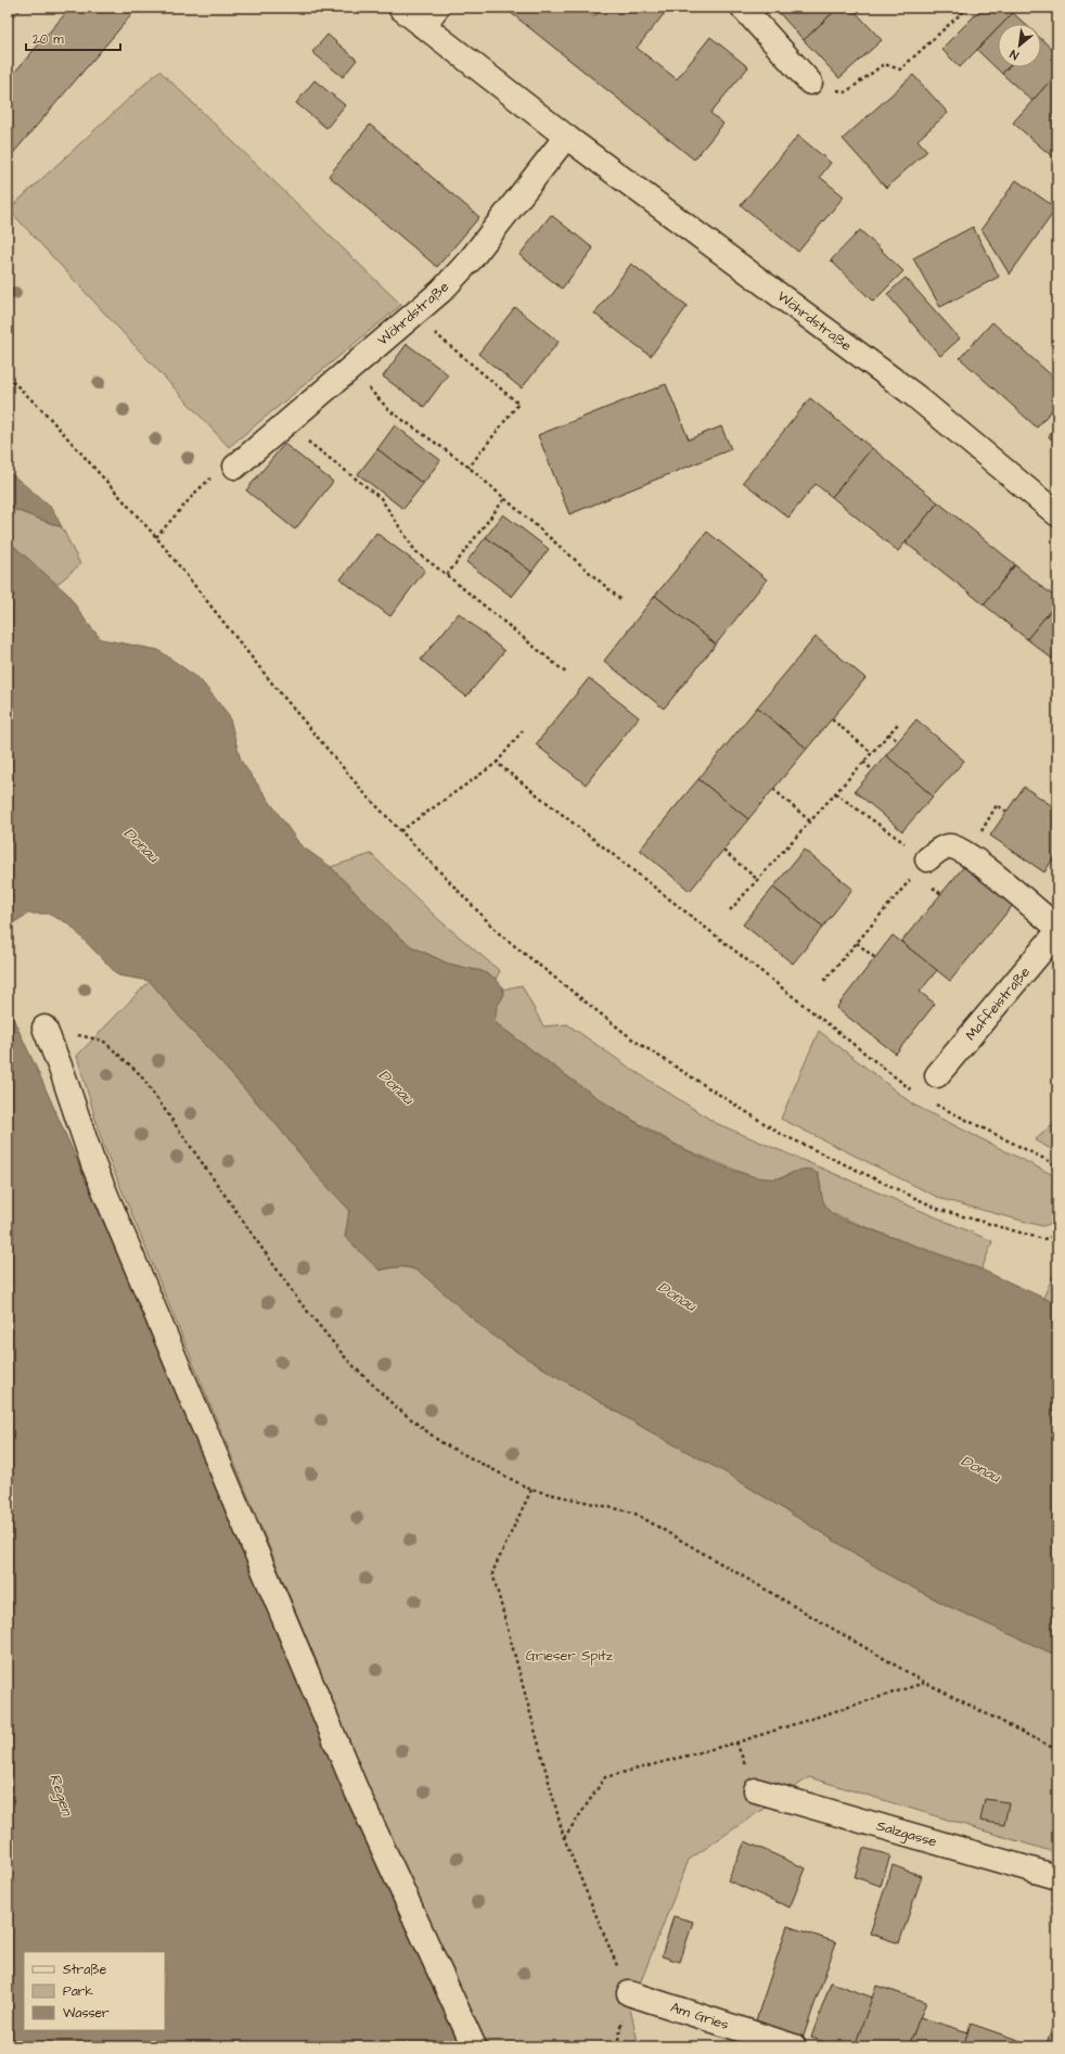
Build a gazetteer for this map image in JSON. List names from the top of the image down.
{
  "streets": {
    "street": [
      "Wöhrdstraße",
      "Maffeistraße",
      "Salzgasse",
      "Am Gries"
    ]
  },
  "water": ["Donau", "Regen"],
  "parks": ["Grieser Spitz"],
  "legend": ["Straße", "Park", "Wasser"],
  "scale_bar": "20 m",
  "north": "bottom left"
}
